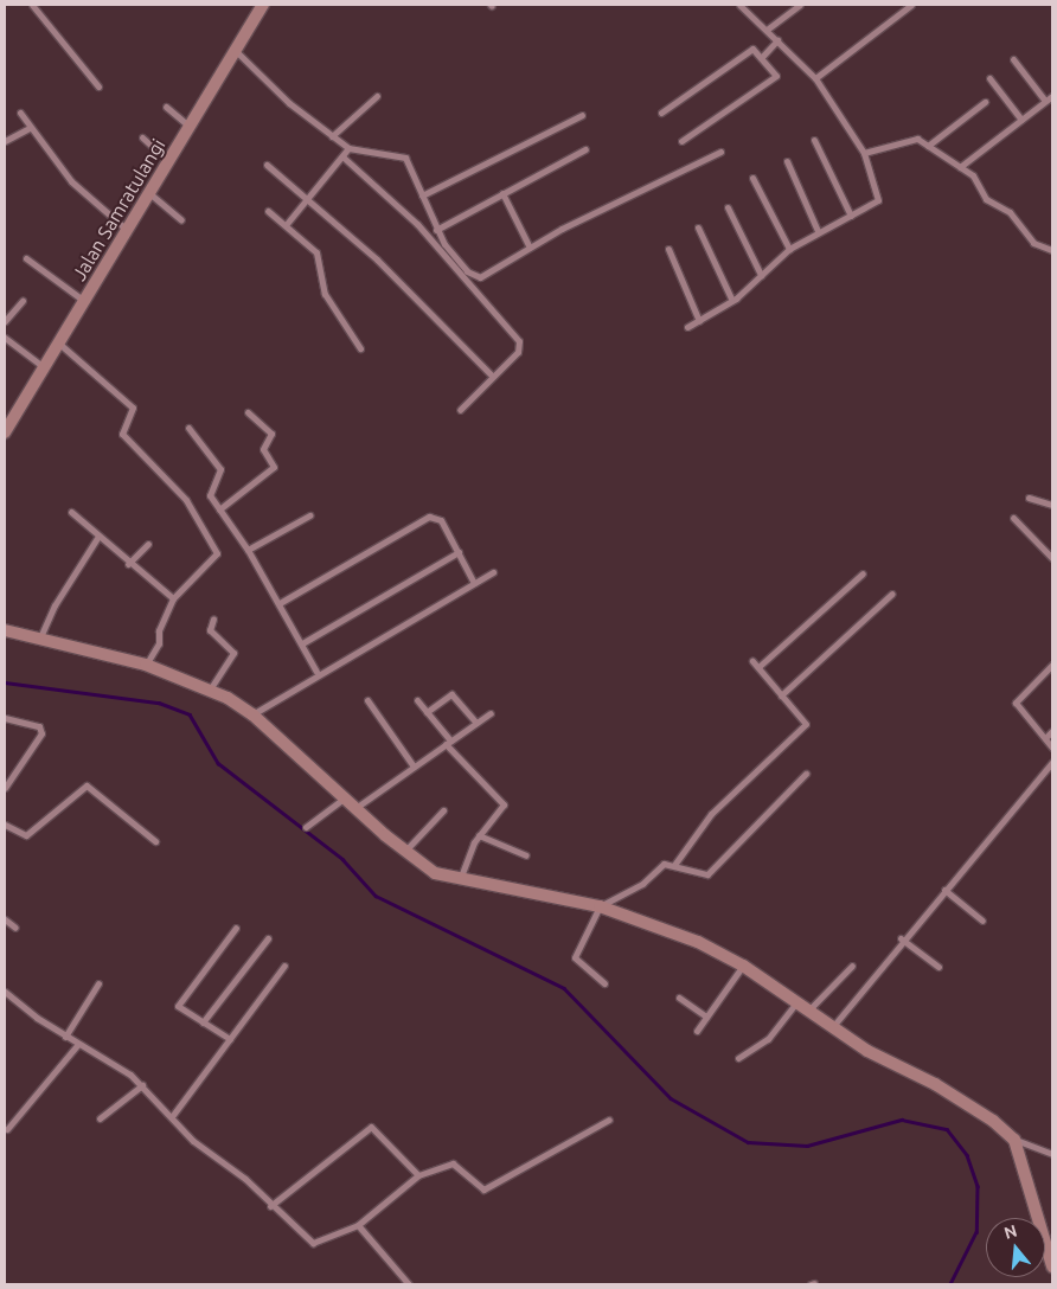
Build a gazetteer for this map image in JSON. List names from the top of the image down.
{
  "streets": {
    "street": ["Jalan Samratulangi"]
  },
  "north": "top"
}
